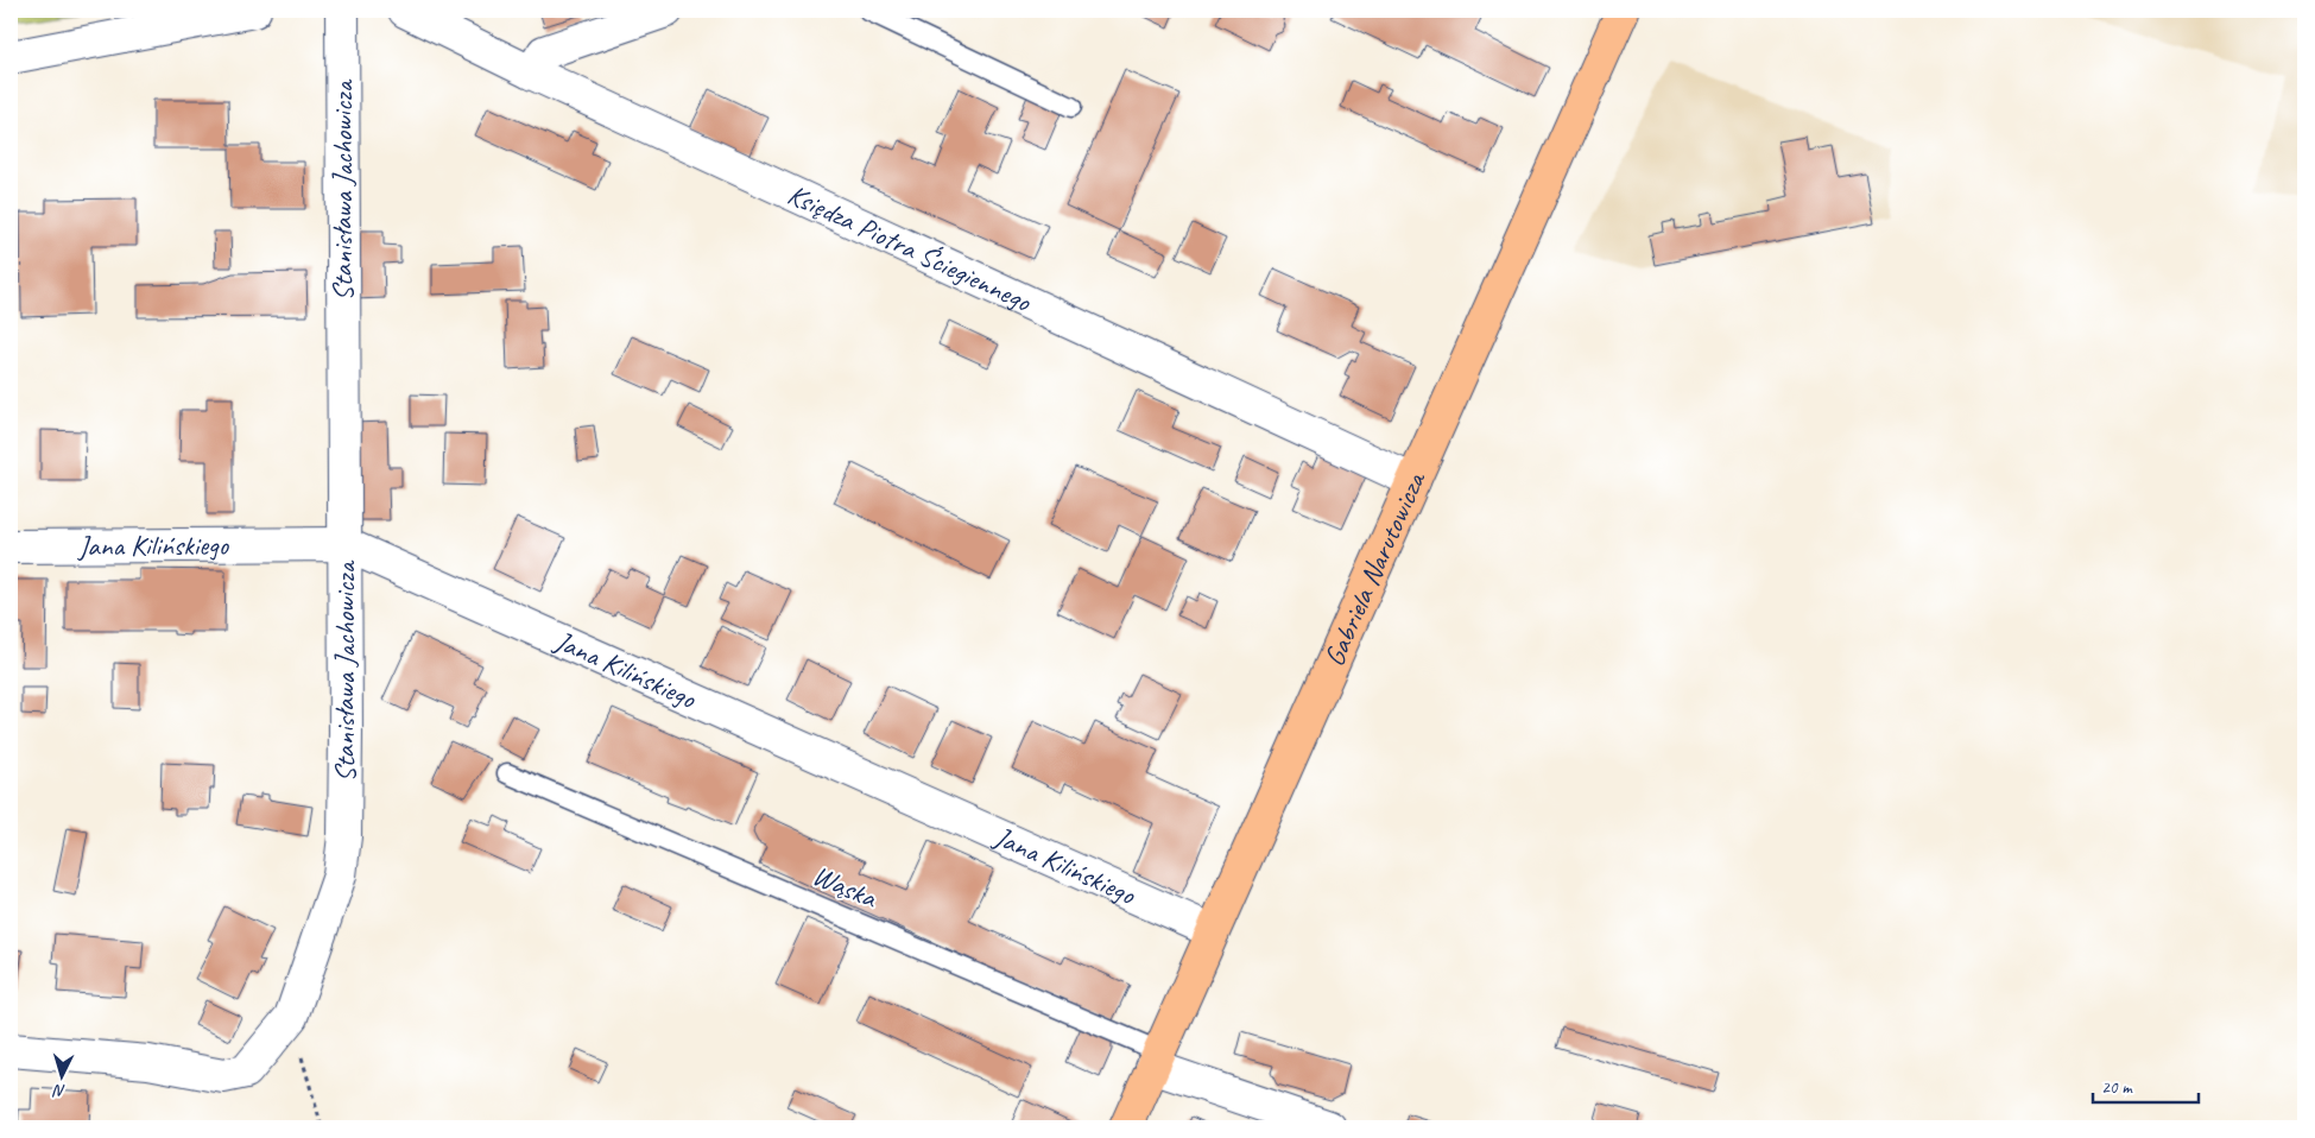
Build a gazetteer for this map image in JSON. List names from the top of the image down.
{
  "streets": {
    "main road": ["Gabriela Narutowicza"],
    "street": ["Stanisława Jachowicza", "Księdza Piotra Ściegiennego", "Jana Kilińskiego"],
    "lane": ["Wąska"]
  },
  "crossings": [
    ["Stanisława Jachowicza", "Jana Kilińskiego"],
    ["Księdza Piotra Ściegiennego", "Gabriela Narutowicza"],
    ["Jana Kilińskiego", "Gabriela Narutowicza"],
    ["Gabriela Narutowicza", "Wąska"]
  ],
  "scale_bar": "20 m",
  "north": "bottom"
}
